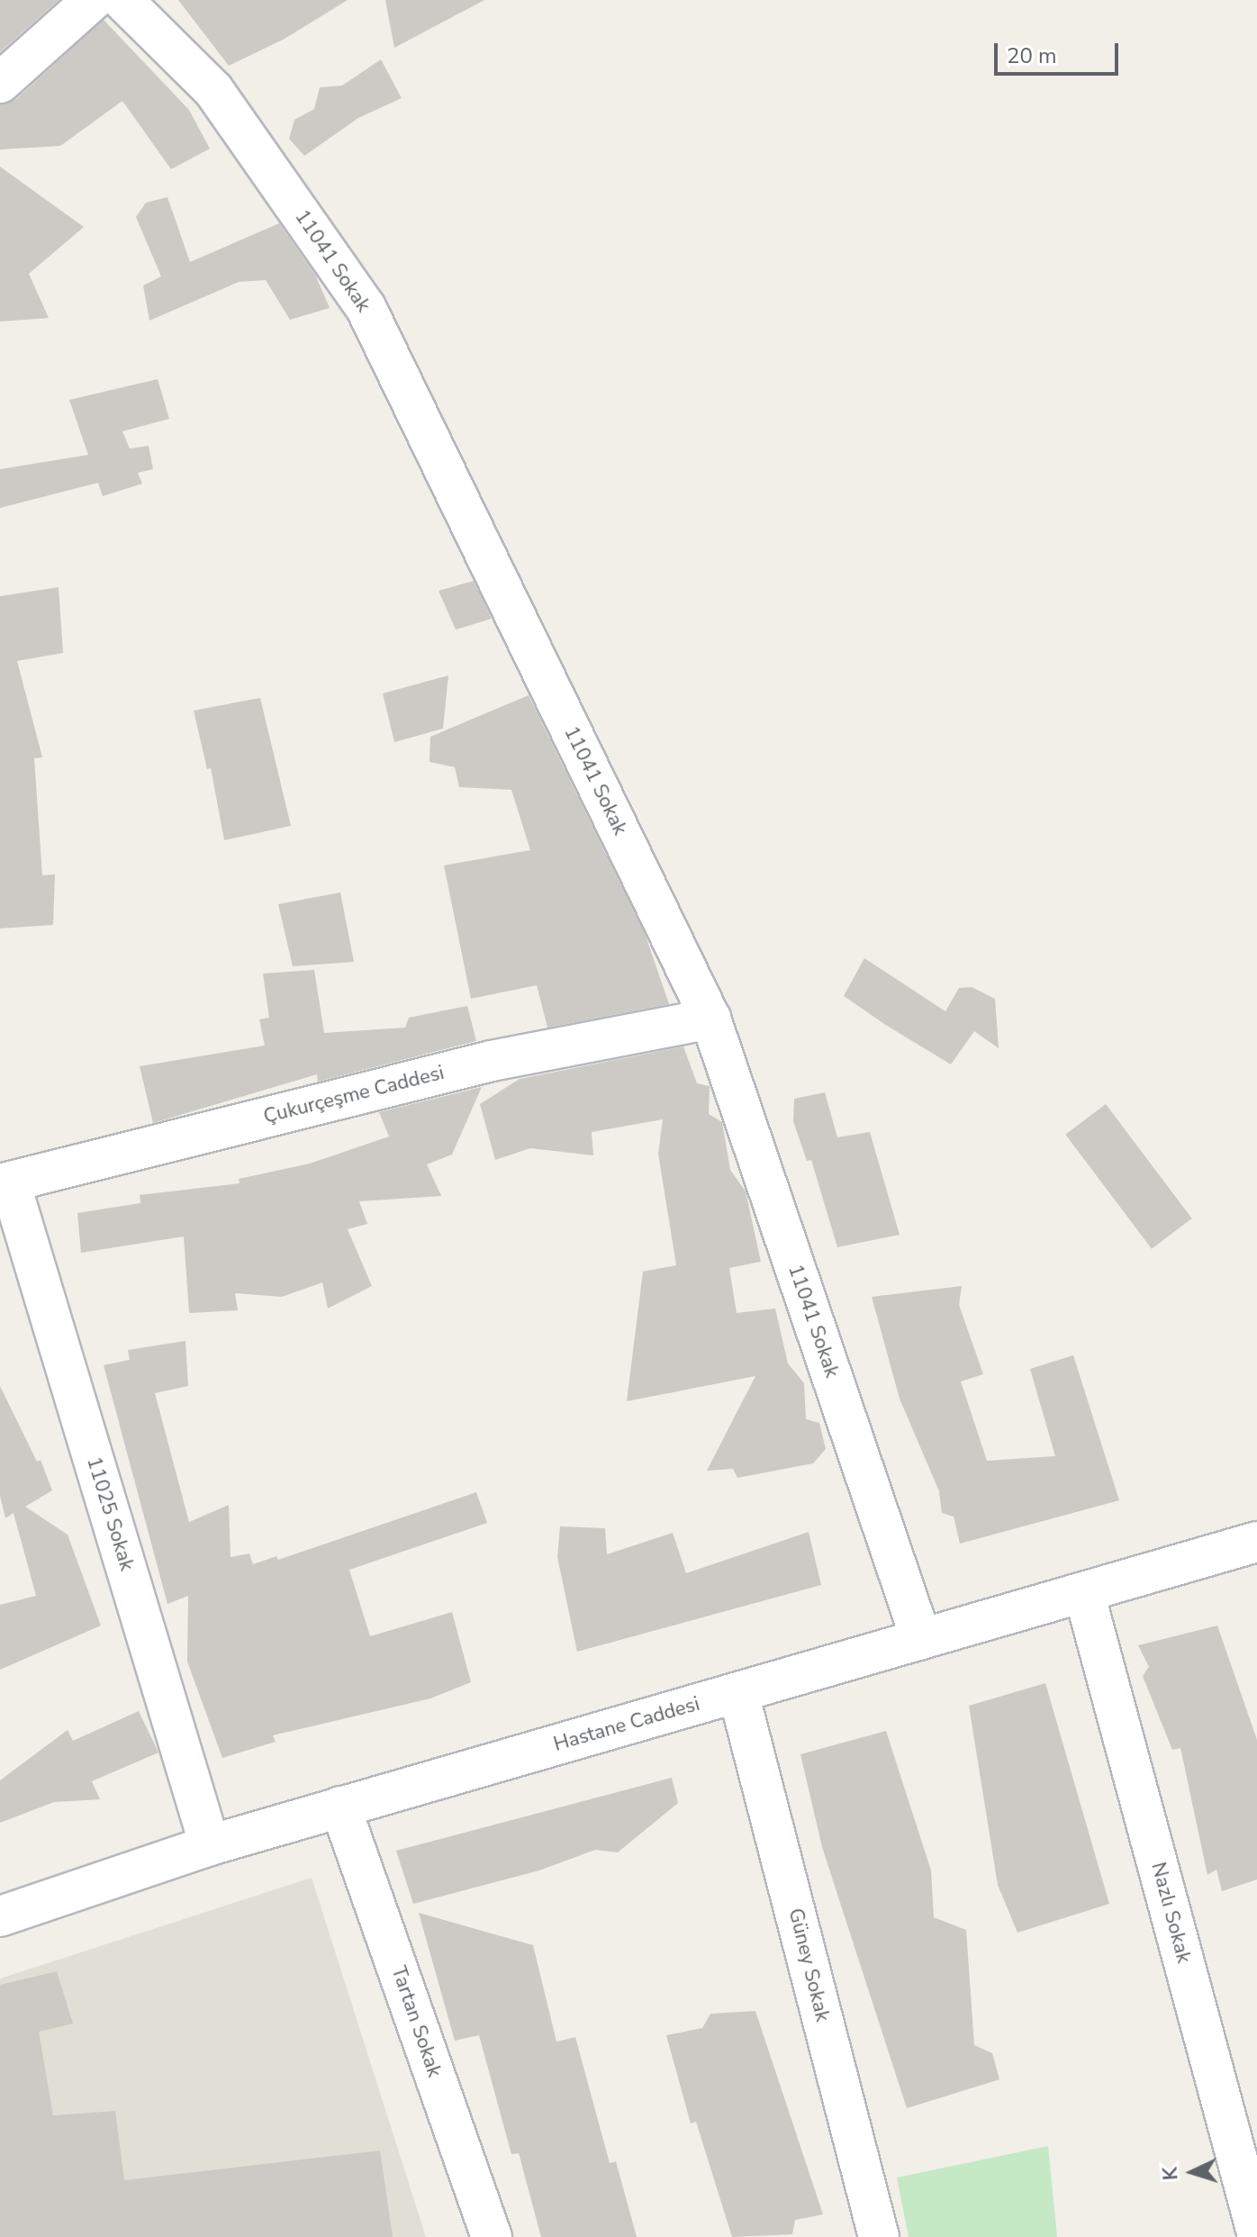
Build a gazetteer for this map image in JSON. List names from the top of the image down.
{
  "streets": {
    "street": [
      "11041 Sokak",
      "Çukurçeşme Caddesi",
      "11025 Sokak",
      "Hastane Caddesi",
      "Nazlı Sokak",
      "Güney Sokak",
      "Tartan Sokak"
    ]
  },
  "crossings": [
    ["11041 Sokak", "Çukurçeşme Caddesi"],
    ["11041 Sokak", "Hastane Caddesi"],
    ["Çukurçeşme Caddesi", "11025 Sokak"],
    ["11025 Sokak", "Hastane Caddesi"],
    ["Hastane Caddesi", "Nazlı Sokak"],
    ["Hastane Caddesi", "Güney Sokak"],
    ["Hastane Caddesi", "Tartan Sokak"]
  ],
  "scale_bar": "20 m",
  "north": "left"
}
